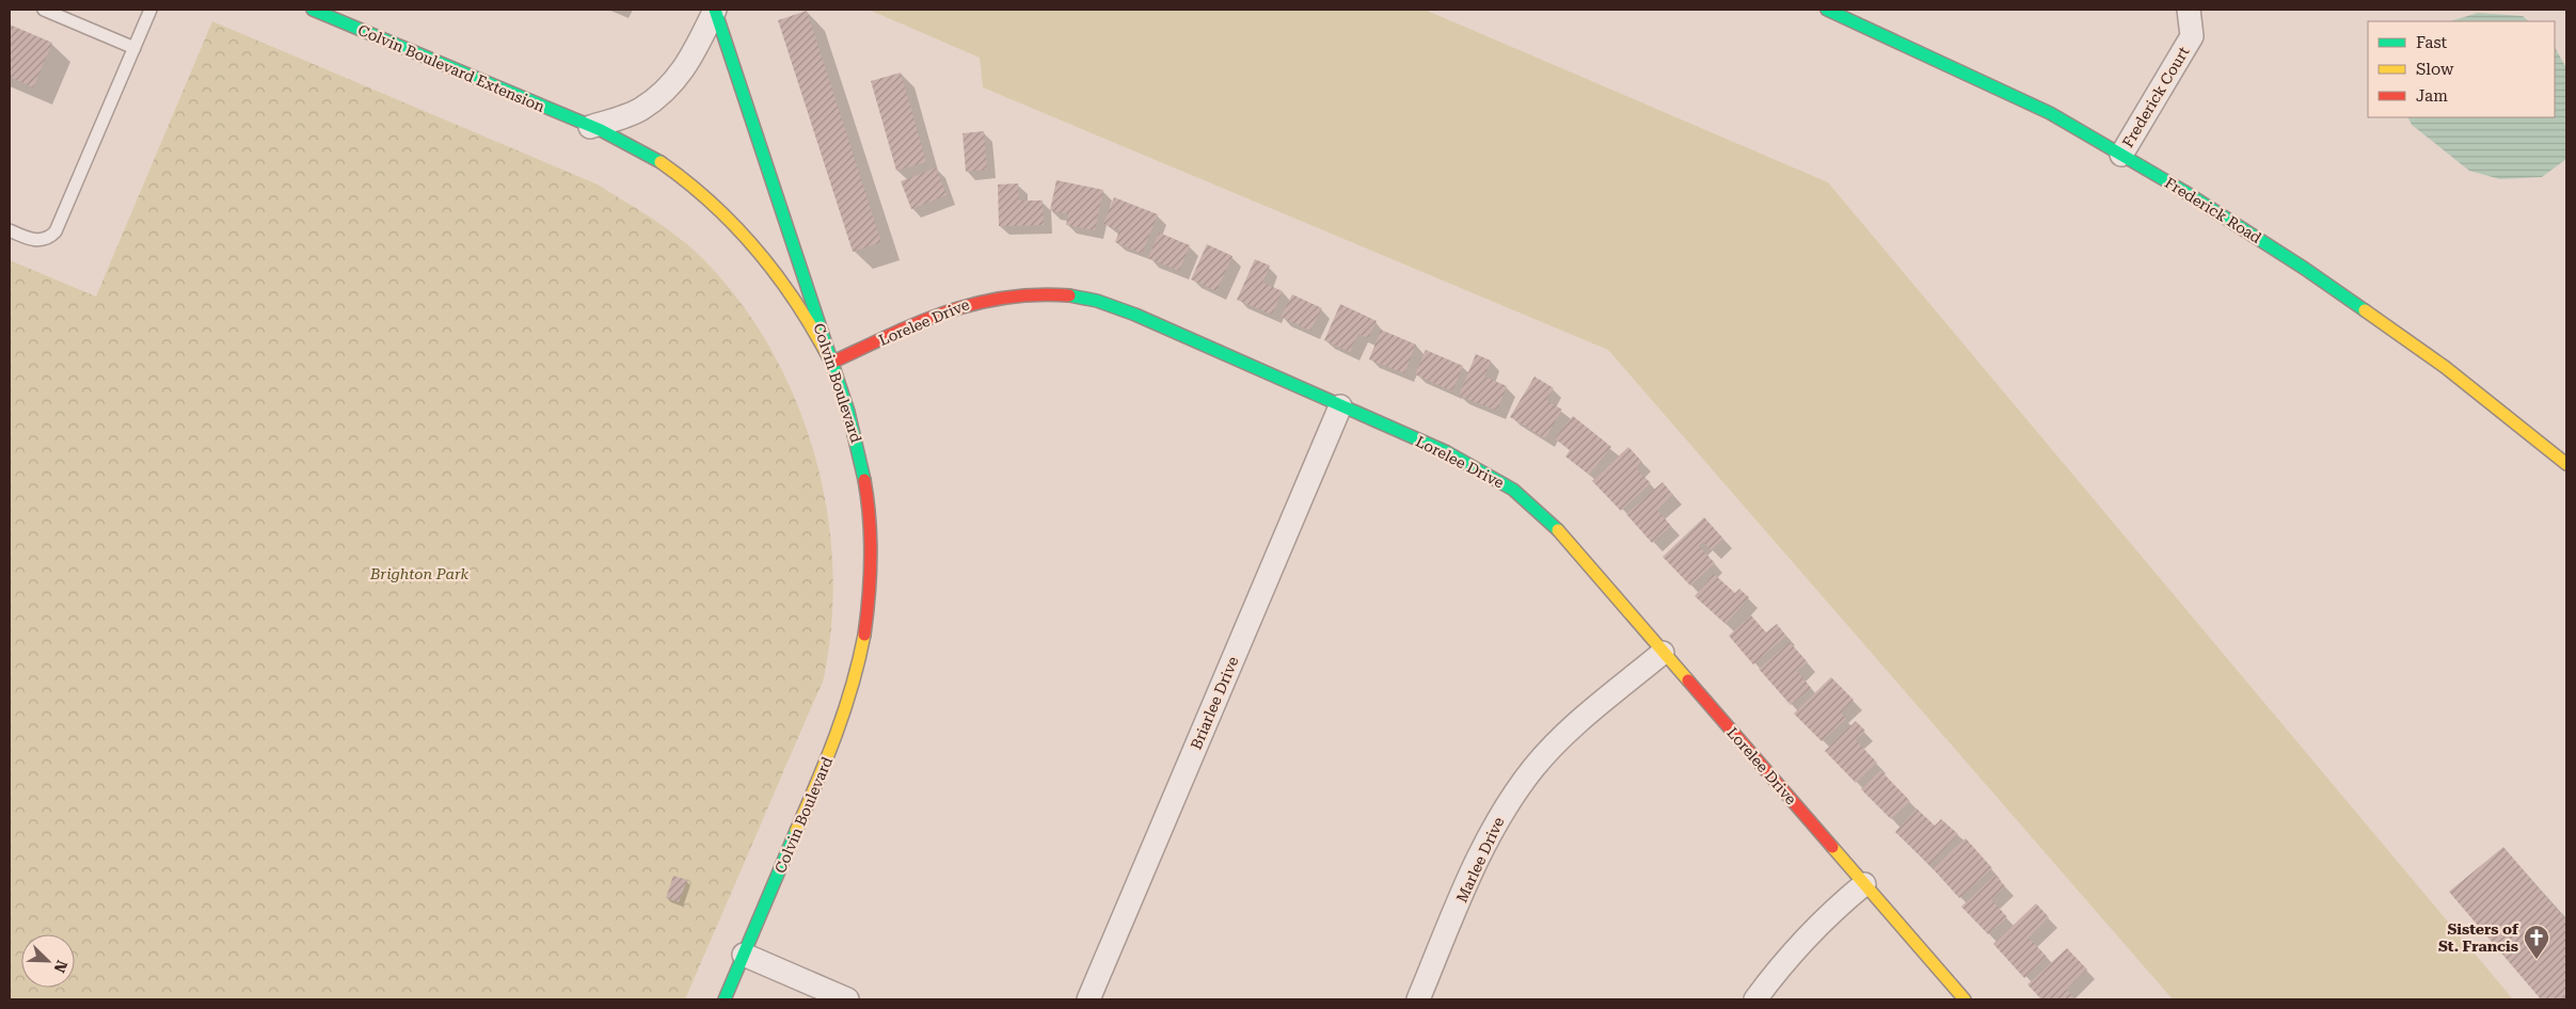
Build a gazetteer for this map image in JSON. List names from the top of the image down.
{
  "streets": {
    "street": [
      "Colvin Boulevard Extension",
      "Frederick Court",
      "Frederick Road",
      "Lorelee Drive",
      "Colvin Boulevard",
      "Briarlee Drive",
      "Marlee Drive"
    ]
  },
  "crossings": [
    ["Colvin Boulevard Extension", "Lorelee Drive"],
    ["Colvin Boulevard Extension", "Colvin Boulevard"],
    ["Frederick Court", "Frederick Road"],
    ["Lorelee Drive", "Colvin Boulevard"],
    ["Lorelee Drive", "Briarlee Drive"],
    ["Lorelee Drive", "Marlee Drive"]
  ],
  "parks": ["Brighton Park"],
  "places": {
    "church": ["Sisters of St. Francis"]
  },
  "legend": ["Fast", "Slow", "Jam"],
  "north": "bottom right"
}
